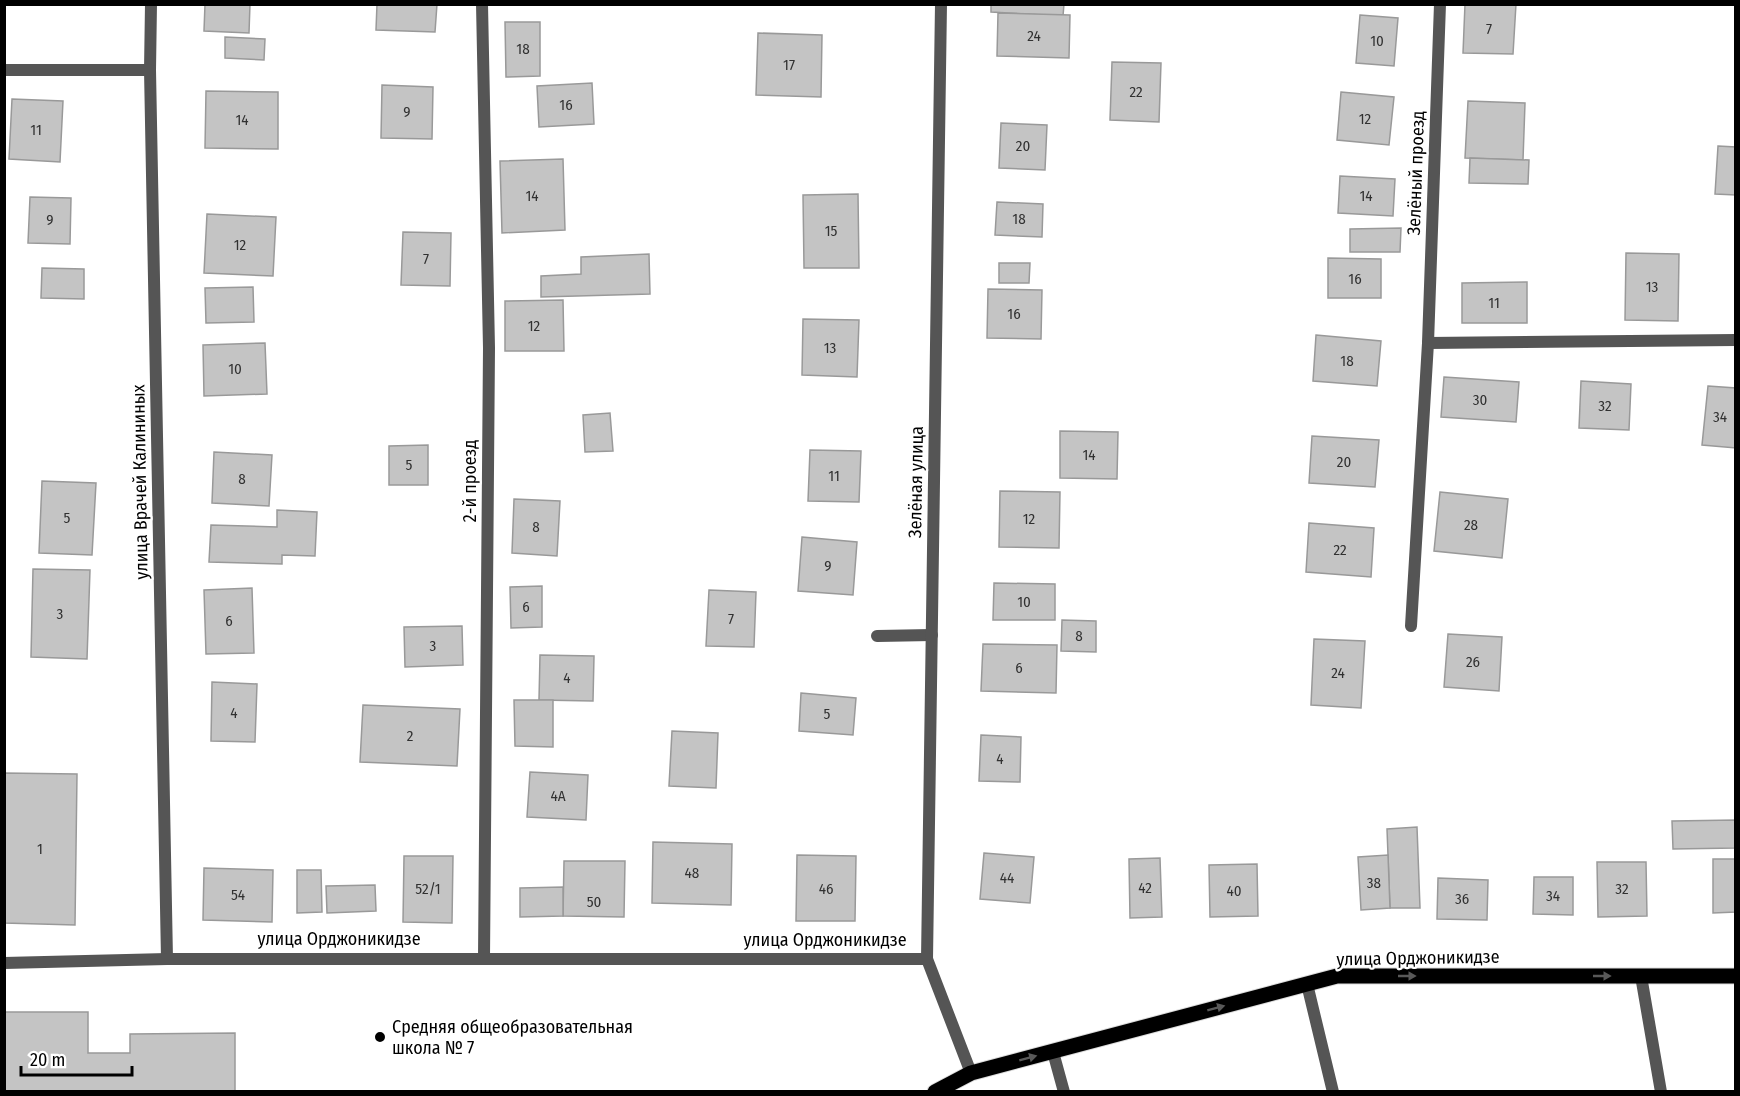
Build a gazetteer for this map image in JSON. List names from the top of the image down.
{
  "streets": {
    "main road": ["улица Орджоникидзе"],
    "street": [
      "Зелёный проезд",
      "2-й проезд",
      "улица Врачей Калининых",
      "Зелёная улица"
    ]
  },
  "crossings": [
    ["2-й проезд", "улица Орджоникидзе"],
    ["улица Врачей Калининых", "улица Орджоникидзе"],
    ["Зелёная улица", "улица Орджоникидзе"]
  ],
  "one_way": ["улица Орджоникидзе"],
  "places": ["Средняя общеобразовательная школа № 7"],
  "house_numbers": [
    "7",
    "24",
    "10",
    "18",
    "17",
    "22",
    "16",
    "9",
    "12",
    "14",
    "11",
    "20",
    "14",
    "14",
    "18",
    "9",
    "15",
    "12",
    "7",
    "16",
    "13",
    "11",
    "16",
    "12",
    "13",
    "18",
    "10",
    "30",
    "32",
    "34",
    "14",
    "20",
    "5",
    "11",
    "8",
    "5",
    "12",
    "28",
    "8",
    "22",
    "9",
    "10",
    "6",
    "3",
    "7",
    "6",
    "8",
    "3",
    "26",
    "6",
    "24",
    "4",
    "4",
    "5",
    "2",
    "4",
    "4А",
    "1",
    "48",
    "44",
    "38",
    "42",
    "52/1",
    "46",
    "32",
    "40",
    "54",
    "34",
    "36",
    "50"
  ],
  "scale_bar": "20 m"
}
